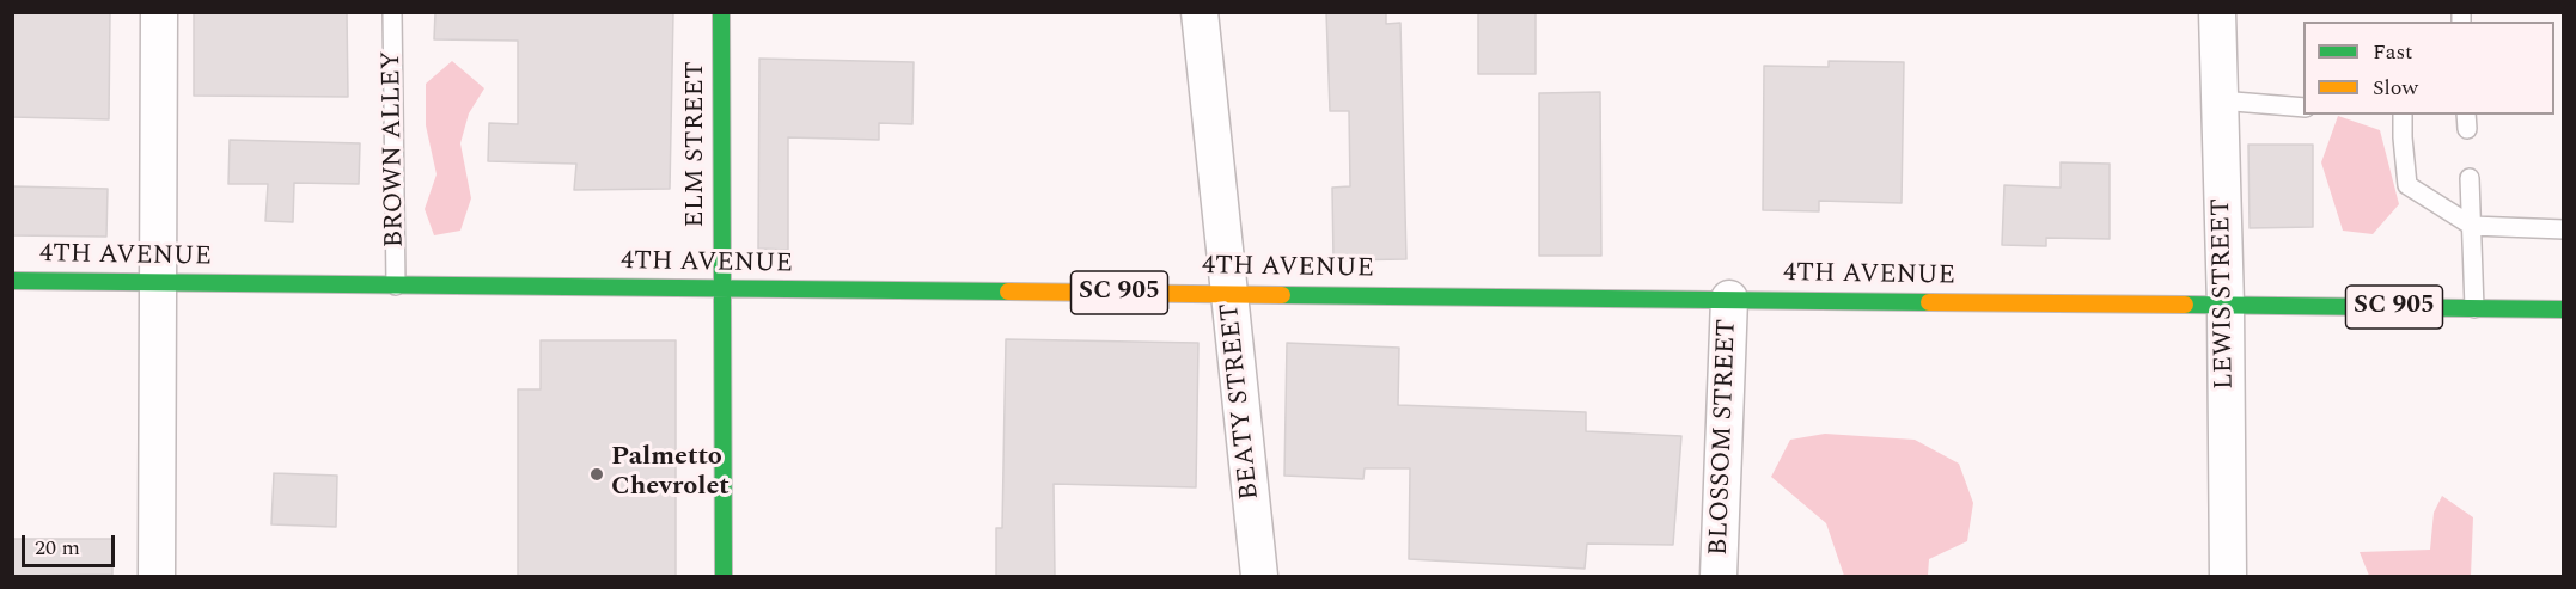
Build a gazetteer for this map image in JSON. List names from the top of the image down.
{
  "streets": {
    "main road": ["ELM STREET", "4TH AVENUE", "SC 905"],
    "street": ["LEWIS STREET", "BEATY STREET", "BLOSSOM STREET"],
    "lane": ["BROWN ALLEY"]
  },
  "crossings": [
    ["ELM STREET", "4TH AVENUE"],
    ["BROWN ALLEY", "4TH AVENUE"],
    ["4TH AVENUE", "LEWIS STREET"],
    ["4TH AVENUE", "BEATY STREET"],
    ["4TH AVENUE", "BLOSSOM STREET"]
  ],
  "places": ["Palmetto Chevrolet"],
  "legend": ["Fast", "Slow"],
  "scale_bar": "20 m"
}
